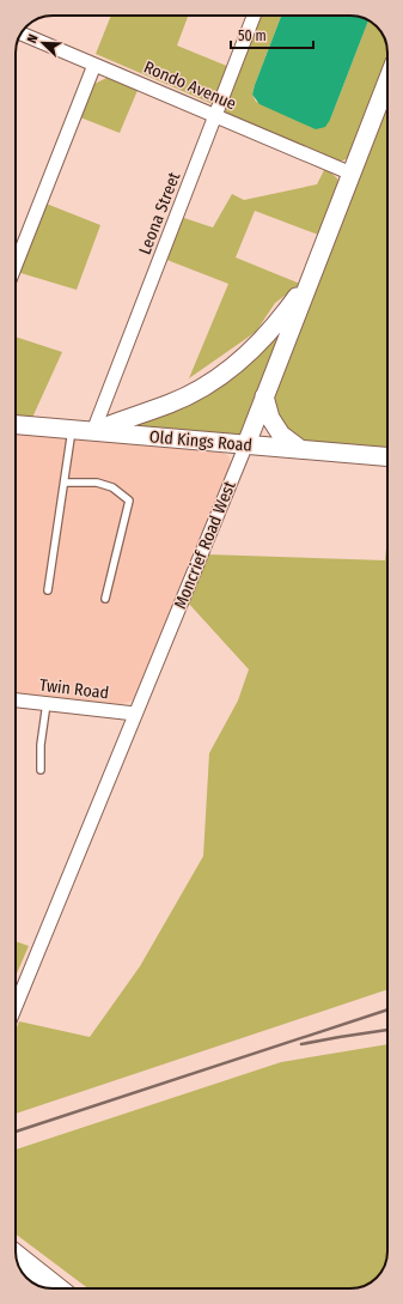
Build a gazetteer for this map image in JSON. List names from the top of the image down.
{
  "streets": {
    "street": [
      "Rondo Avenue",
      "Leona Street",
      "Old Kings Road",
      "Moncrief Road West",
      "Twin Road"
    ]
  },
  "crossings": [
    ["Rondo Avenue", "Leona Street"],
    ["Rondo Avenue", "Moncrief Road West"],
    ["Leona Street", "Old Kings Road"],
    ["Old Kings Road", "Moncrief Road West"],
    ["Moncrief Road West", "Twin Road"]
  ],
  "scale_bar": "50 m",
  "north": "top left"
}
